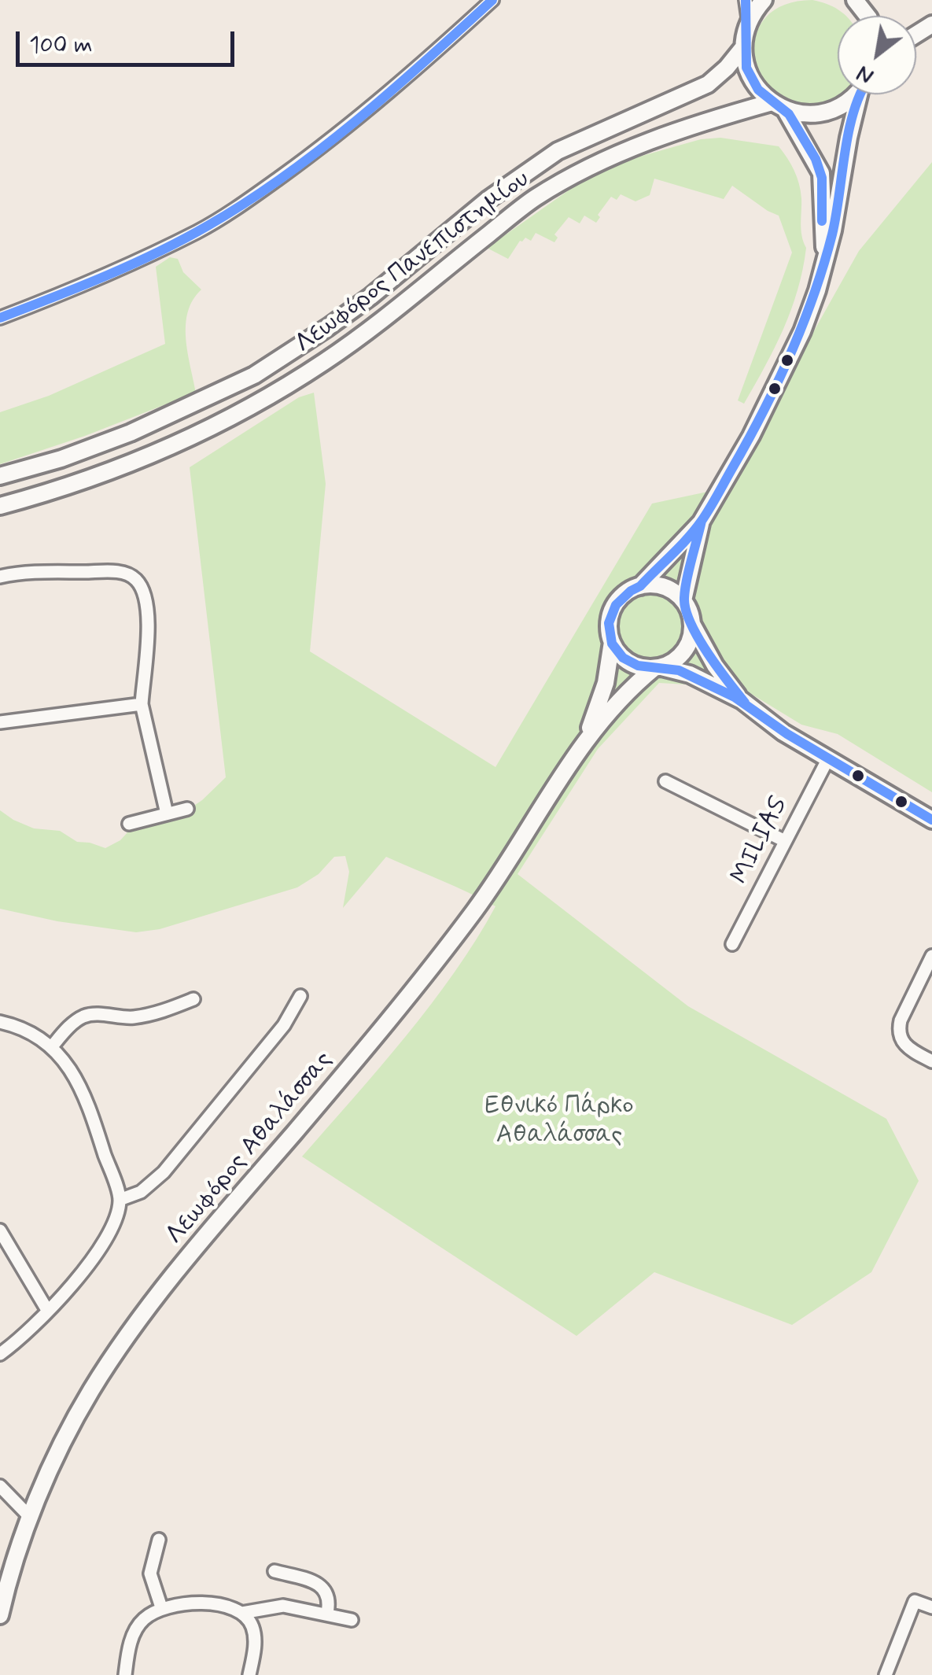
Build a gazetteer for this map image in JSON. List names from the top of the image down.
{
  "streets": {
    "main road": ["Λεωφόρος Πανεπιστημίου", "Λεωφόρος Αθαλάσσας"],
    "street": ["MILIAS"]
  },
  "parks": ["Εθνικό Πάρκο Αθαλάσσας"],
  "scale_bar": "100 m",
  "north": "bottom left"
}
